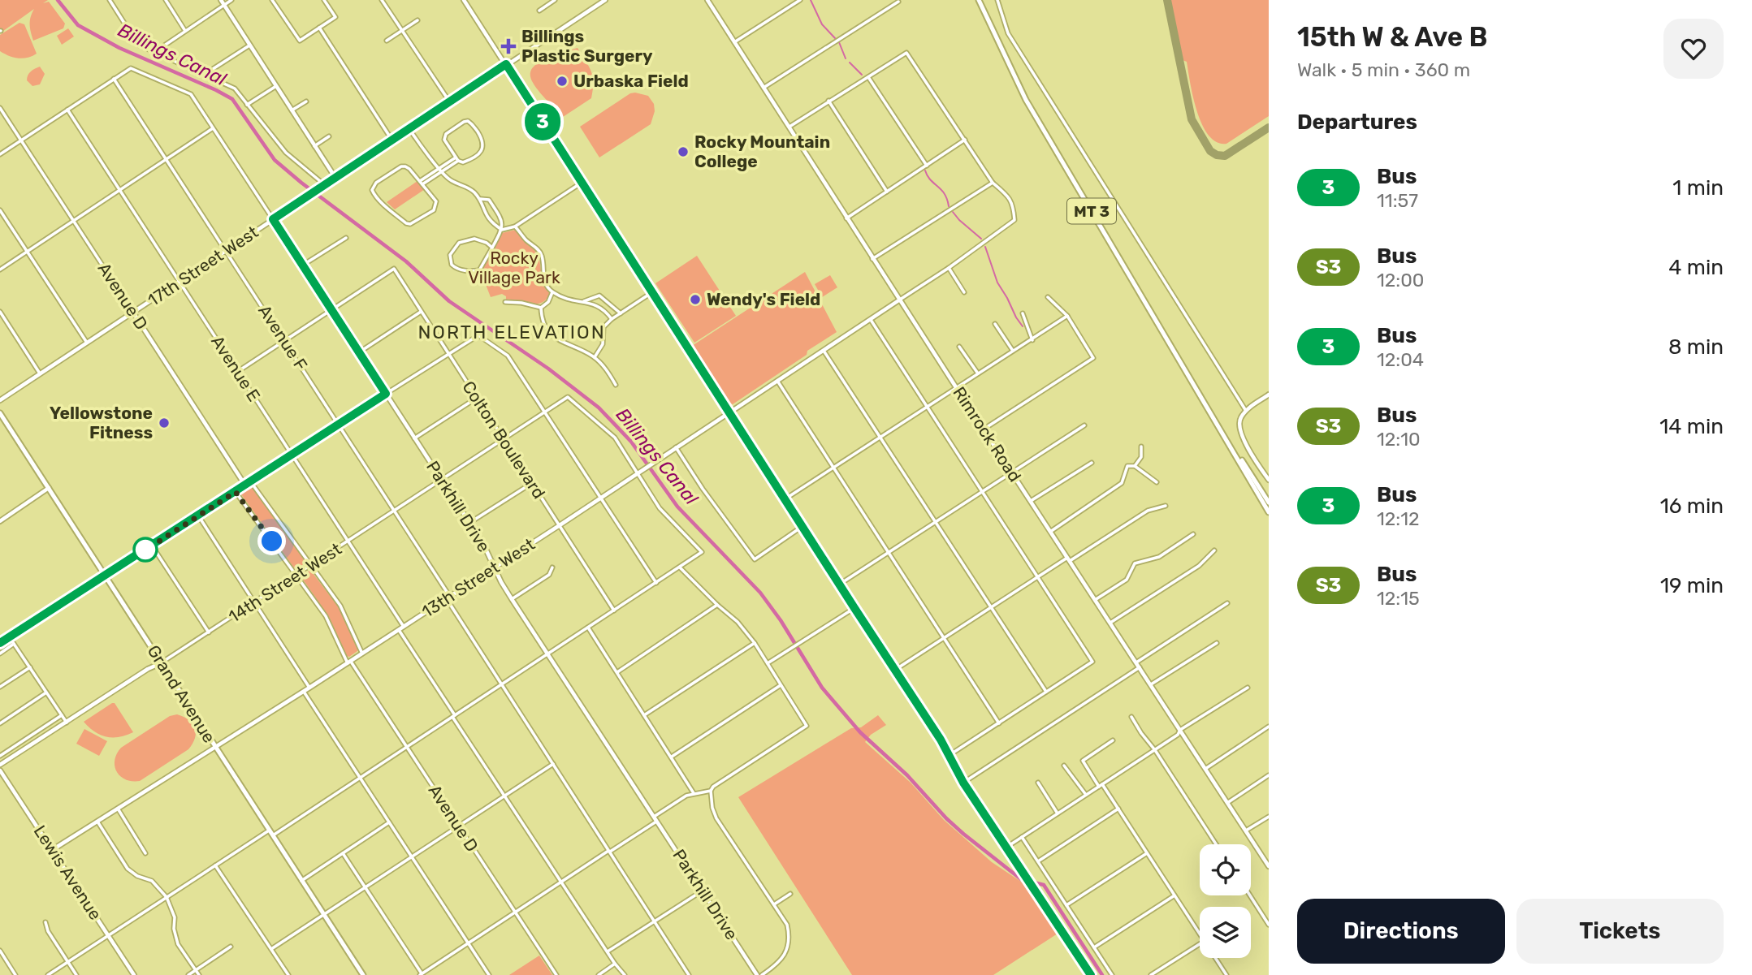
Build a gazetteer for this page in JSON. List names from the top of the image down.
{
  "streets": {
    "main road": ["MT 3", "Grand Avenue"],
    "street": [
      "17th Street West",
      "Avenue D",
      "Avenue F",
      "Avenue E",
      "Rimrock Road",
      "Colton Boulevard",
      "Parkhill Drive",
      "13th Street West",
      "14th Street West",
      "Lewis Avenue"
    ]
  },
  "crossings": [
    ["17th Street West", "Avenue D"],
    ["17th Street West", "Avenue F"],
    ["17th Street West", "Avenue E"],
    ["17th Street West", "Parkhill Drive"],
    ["Avenue D", "13th Street West"],
    ["Avenue D", "14th Street West"],
    ["Avenue F", "Parkhill Drive"],
    ["Avenue F", "13th Street West"],
    ["Avenue F", "14th Street West"],
    ["Avenue E", "13th Street West"],
    ["Avenue E", "14th Street West"],
    ["Rimrock Road", "13th Street West"],
    ["Colton Boulevard", "Parkhill Drive"],
    ["Colton Boulevard", "13th Street West"],
    ["Colton Boulevard", "14th Street West"],
    ["Parkhill Drive", "13th Street West"],
    ["Parkhill Drive", "14th Street West"],
    ["13th Street West", "14th Street West"],
    ["13th Street West", "Grand Avenue"],
    ["13th Street West", "Lewis Avenue"],
    ["14th Street West", "Grand Avenue"]
  ],
  "districts": ["NORTH ELEVATION"],
  "water": ["Billings Canal"],
  "parks": ["Rocky Village Park"],
  "places": {
    "health": ["Billings Plastic Surgery"],
    "other": [
      "Urbaska Field",
      "Rocky Mountain College",
      "Wendy's Field",
      "Yellowstone Fitness"
    ]
  },
  "lines": ["bus line 3"],
  "page": {
    "on_map": "3",
    "heading": [
      ["15th W & Ave B", "Walk · 5 min · 360 m"],
      "Departures"
    ],
    "list": [
      {
        "mark": "3",
        "name": "Bus",
        "note": "11:57",
        "value": "1 min"
      },
      {
        "mark": "S3",
        "name": "Bus",
        "note": "12:00",
        "value": "4 min"
      },
      {
        "mark": "3",
        "name": "Bus",
        "note": "12:04",
        "value": "8 min"
      },
      {
        "mark": "S3",
        "name": "Bus",
        "note": "12:10",
        "value": "14 min"
      },
      {
        "mark": "3",
        "name": "Bus",
        "note": "12:12",
        "value": "16 min"
      },
      {
        "mark": "S3",
        "name": "Bus",
        "note": "12:15",
        "value": "19 min"
      }
    ],
    "buttons": ["Directions", "Tickets"]
  }
}
